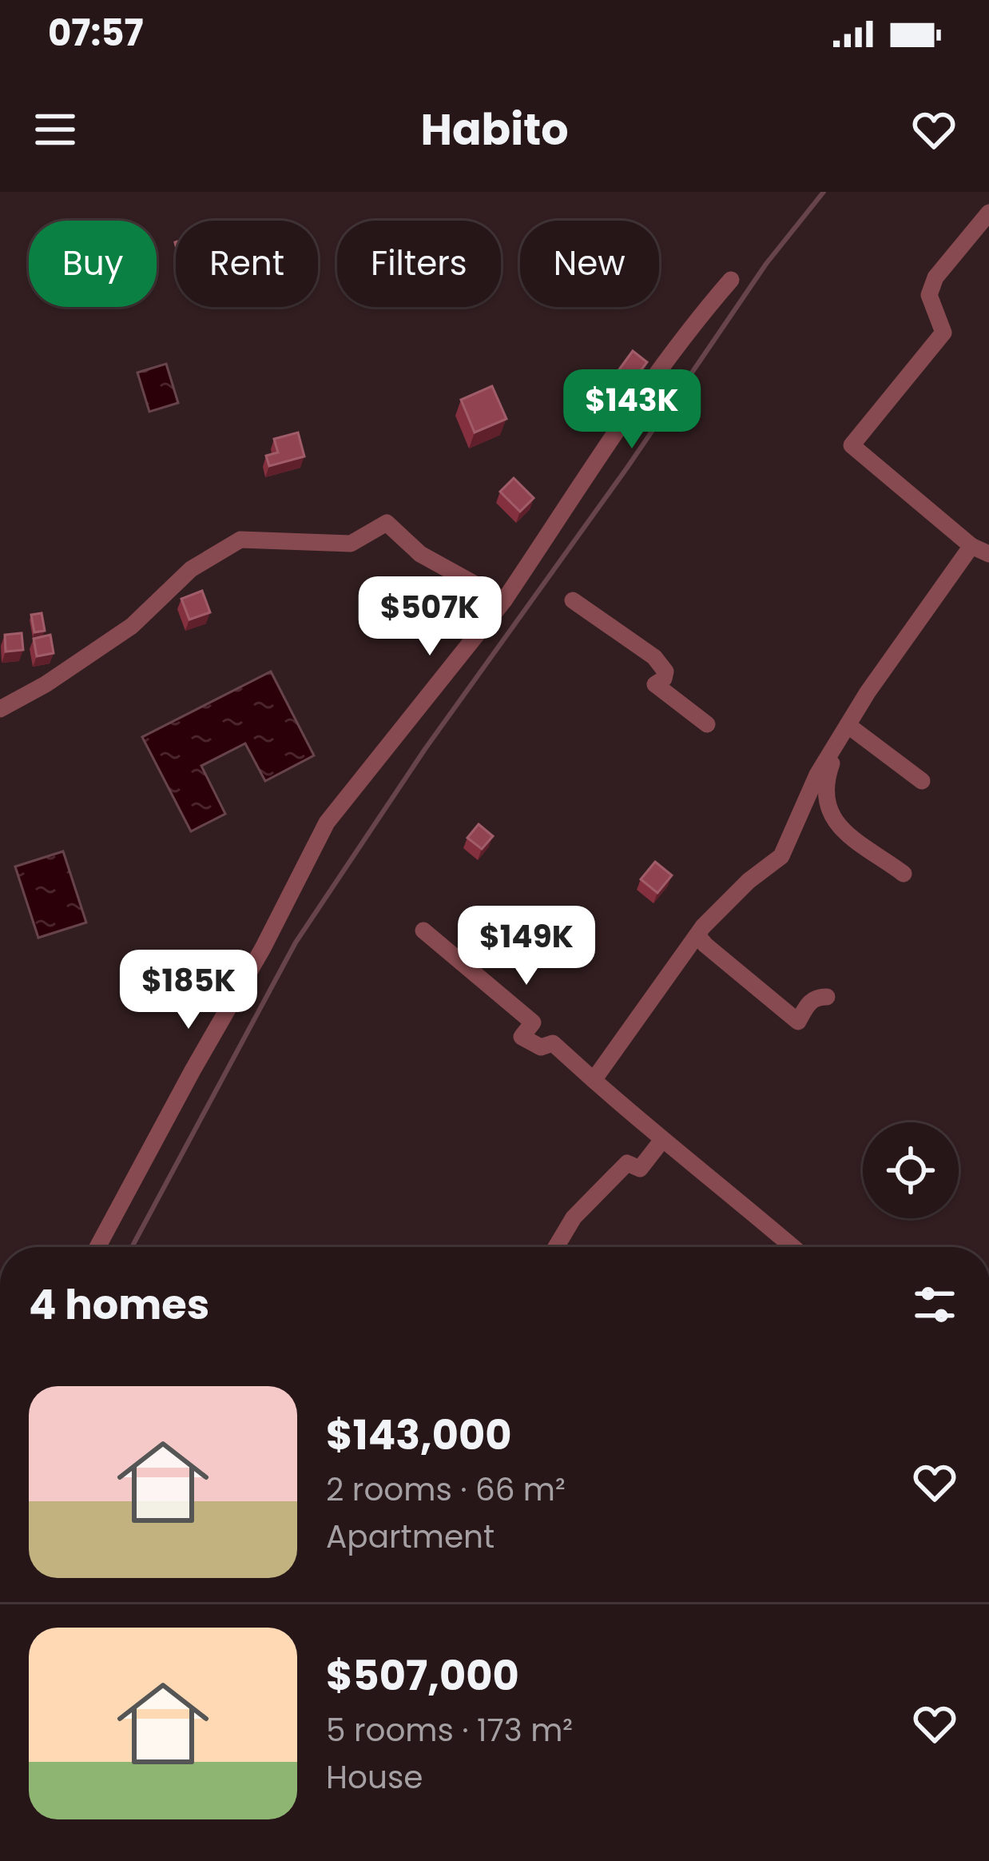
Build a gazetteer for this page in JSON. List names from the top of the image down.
{
  "page": {
    "status": "07:57",
    "header": "Habito",
    "chip": [
      "Buy",
      "Rent",
      "Filters",
      "New"
    ],
    "price": [
      "$143K",
      "$507K",
      "$149K",
      "$185K"
    ],
    "heading": "4 homes",
    "list": [
      {
        "name": "$143,000",
        "note": "2 rooms · 66 m² · Apartment"
      },
      {
        "name": "$507,000",
        "note": "5 rooms · 173 m² · House"
      }
    ]
  }
}
